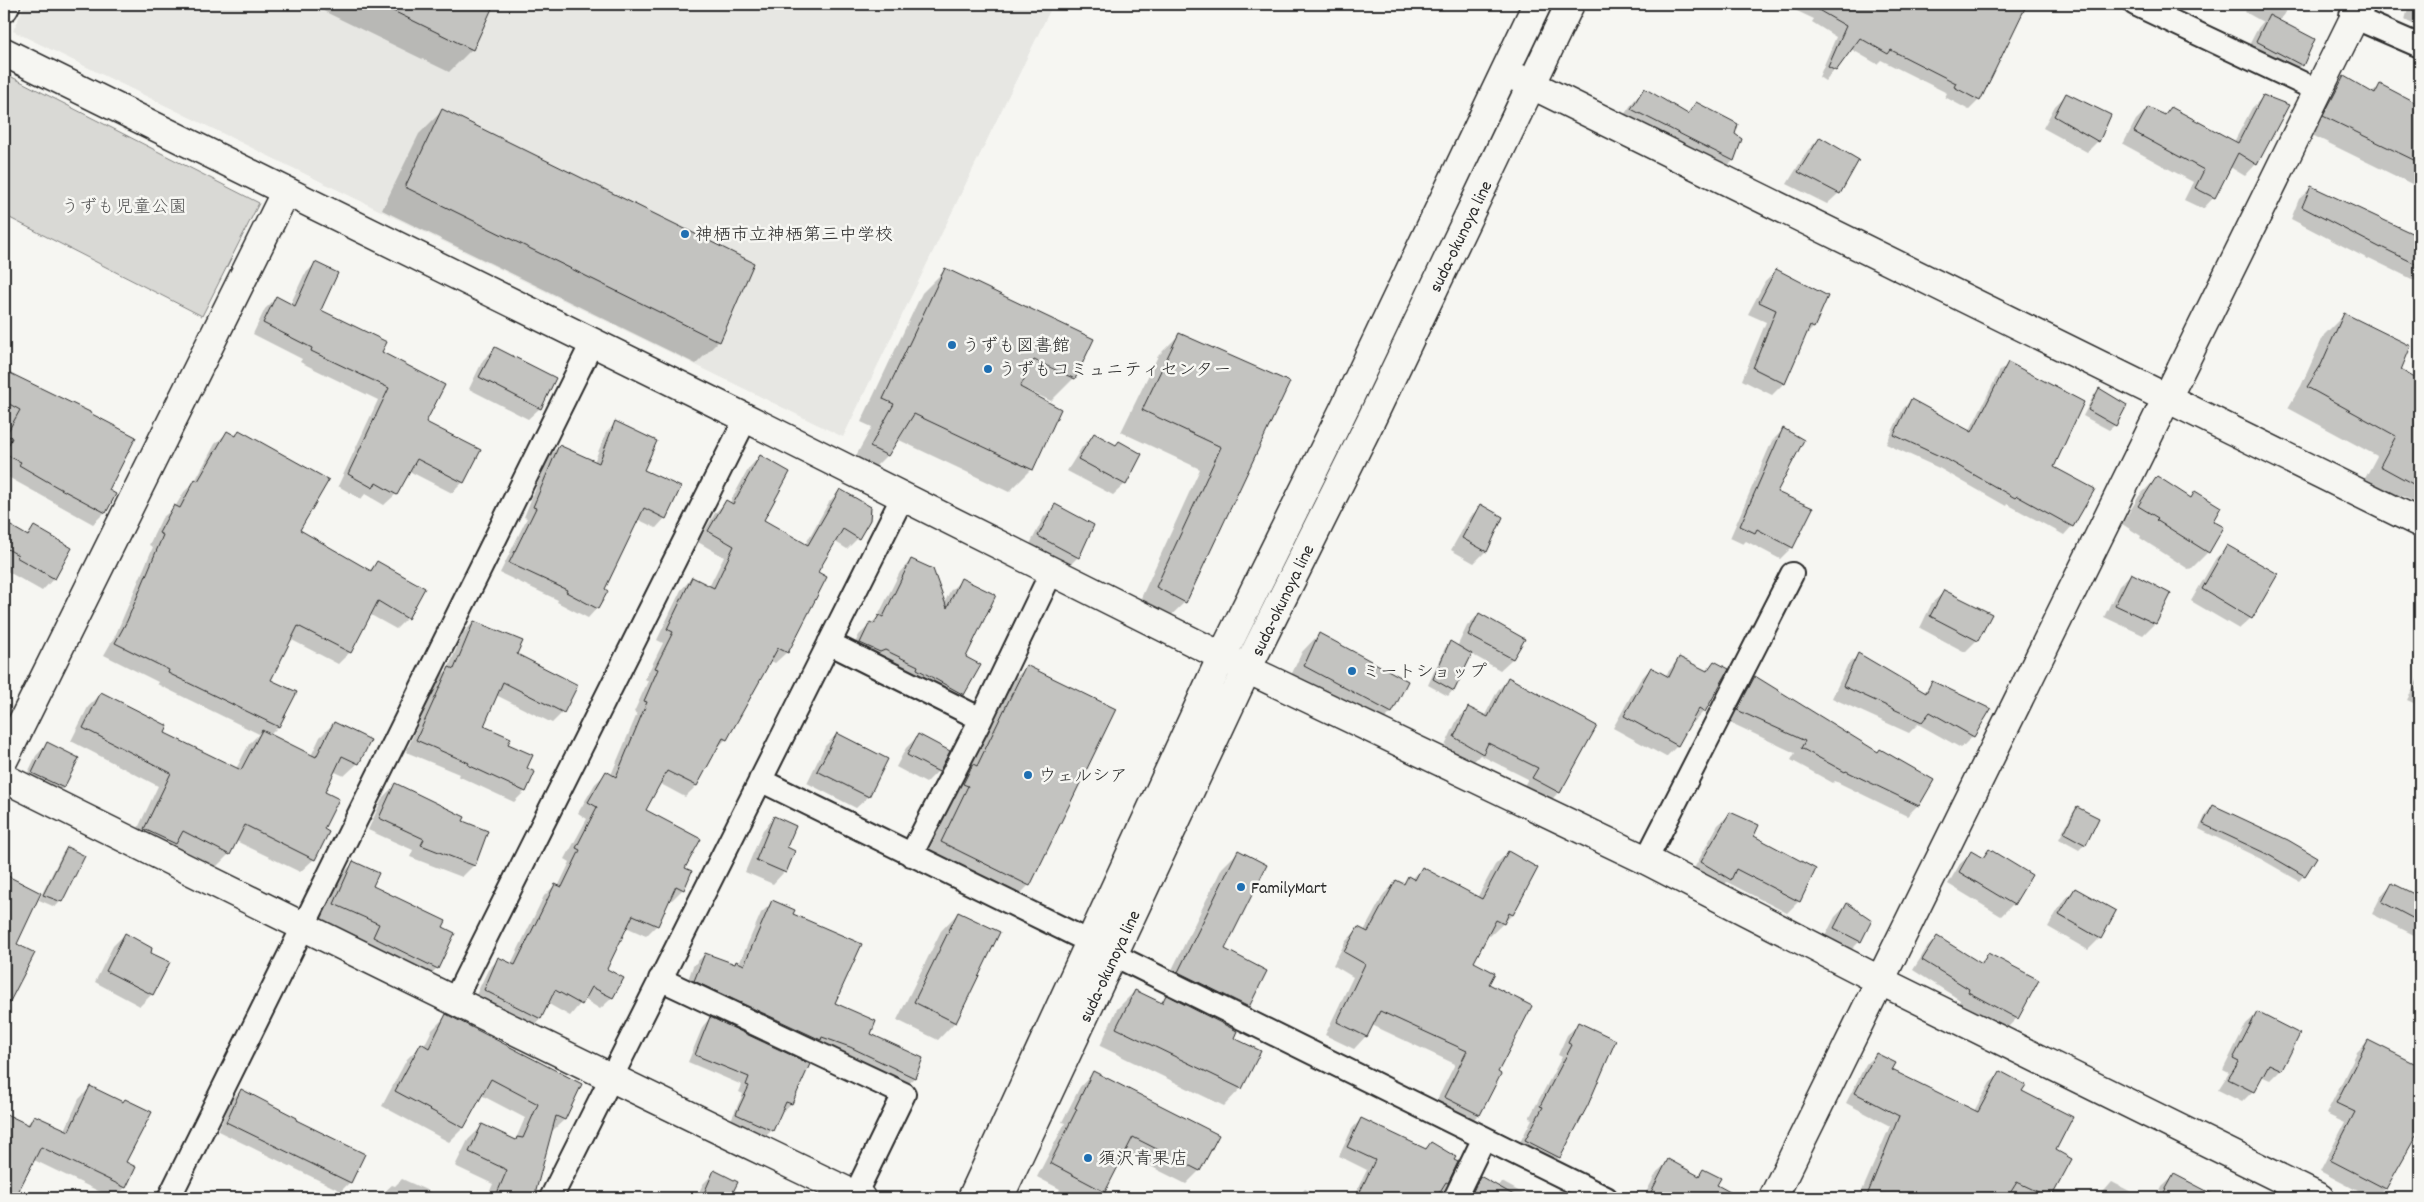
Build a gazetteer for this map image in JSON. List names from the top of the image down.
{
  "streets": {
    "street": ["suda-okunoya line"]
  },
  "parks": ["うずも児童公園"],
  "places": [
    "神栖市立神栖第三中学校",
    "うずも図書館",
    "うずもコミュニティセンター",
    "ミートショップ",
    "ウェルシア",
    "FamilyMart",
    "須沢青果店"
  ]
}
